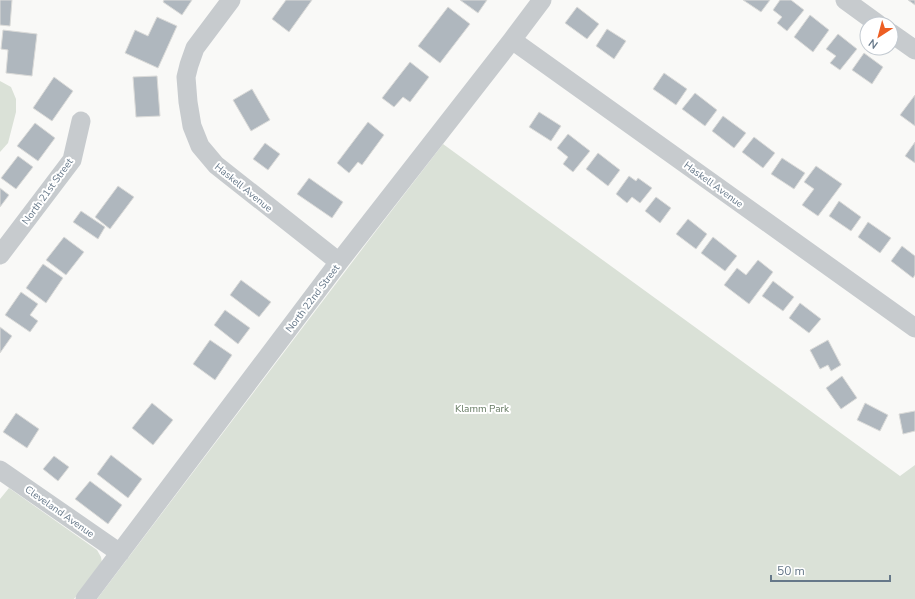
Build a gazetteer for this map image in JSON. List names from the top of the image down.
{
  "streets": {
    "street": [
      "Haskell Avenue",
      "North 21st Street",
      "North 22nd Street",
      "Cleveland Avenue"
    ]
  },
  "crossings": [
    ["Haskell Avenue", "North 22nd Street"],
    ["North 22nd Street", "Cleveland Avenue"]
  ],
  "parks": ["Klamm Park"],
  "scale_bar": "50 m",
  "north": "bottom left"
}
